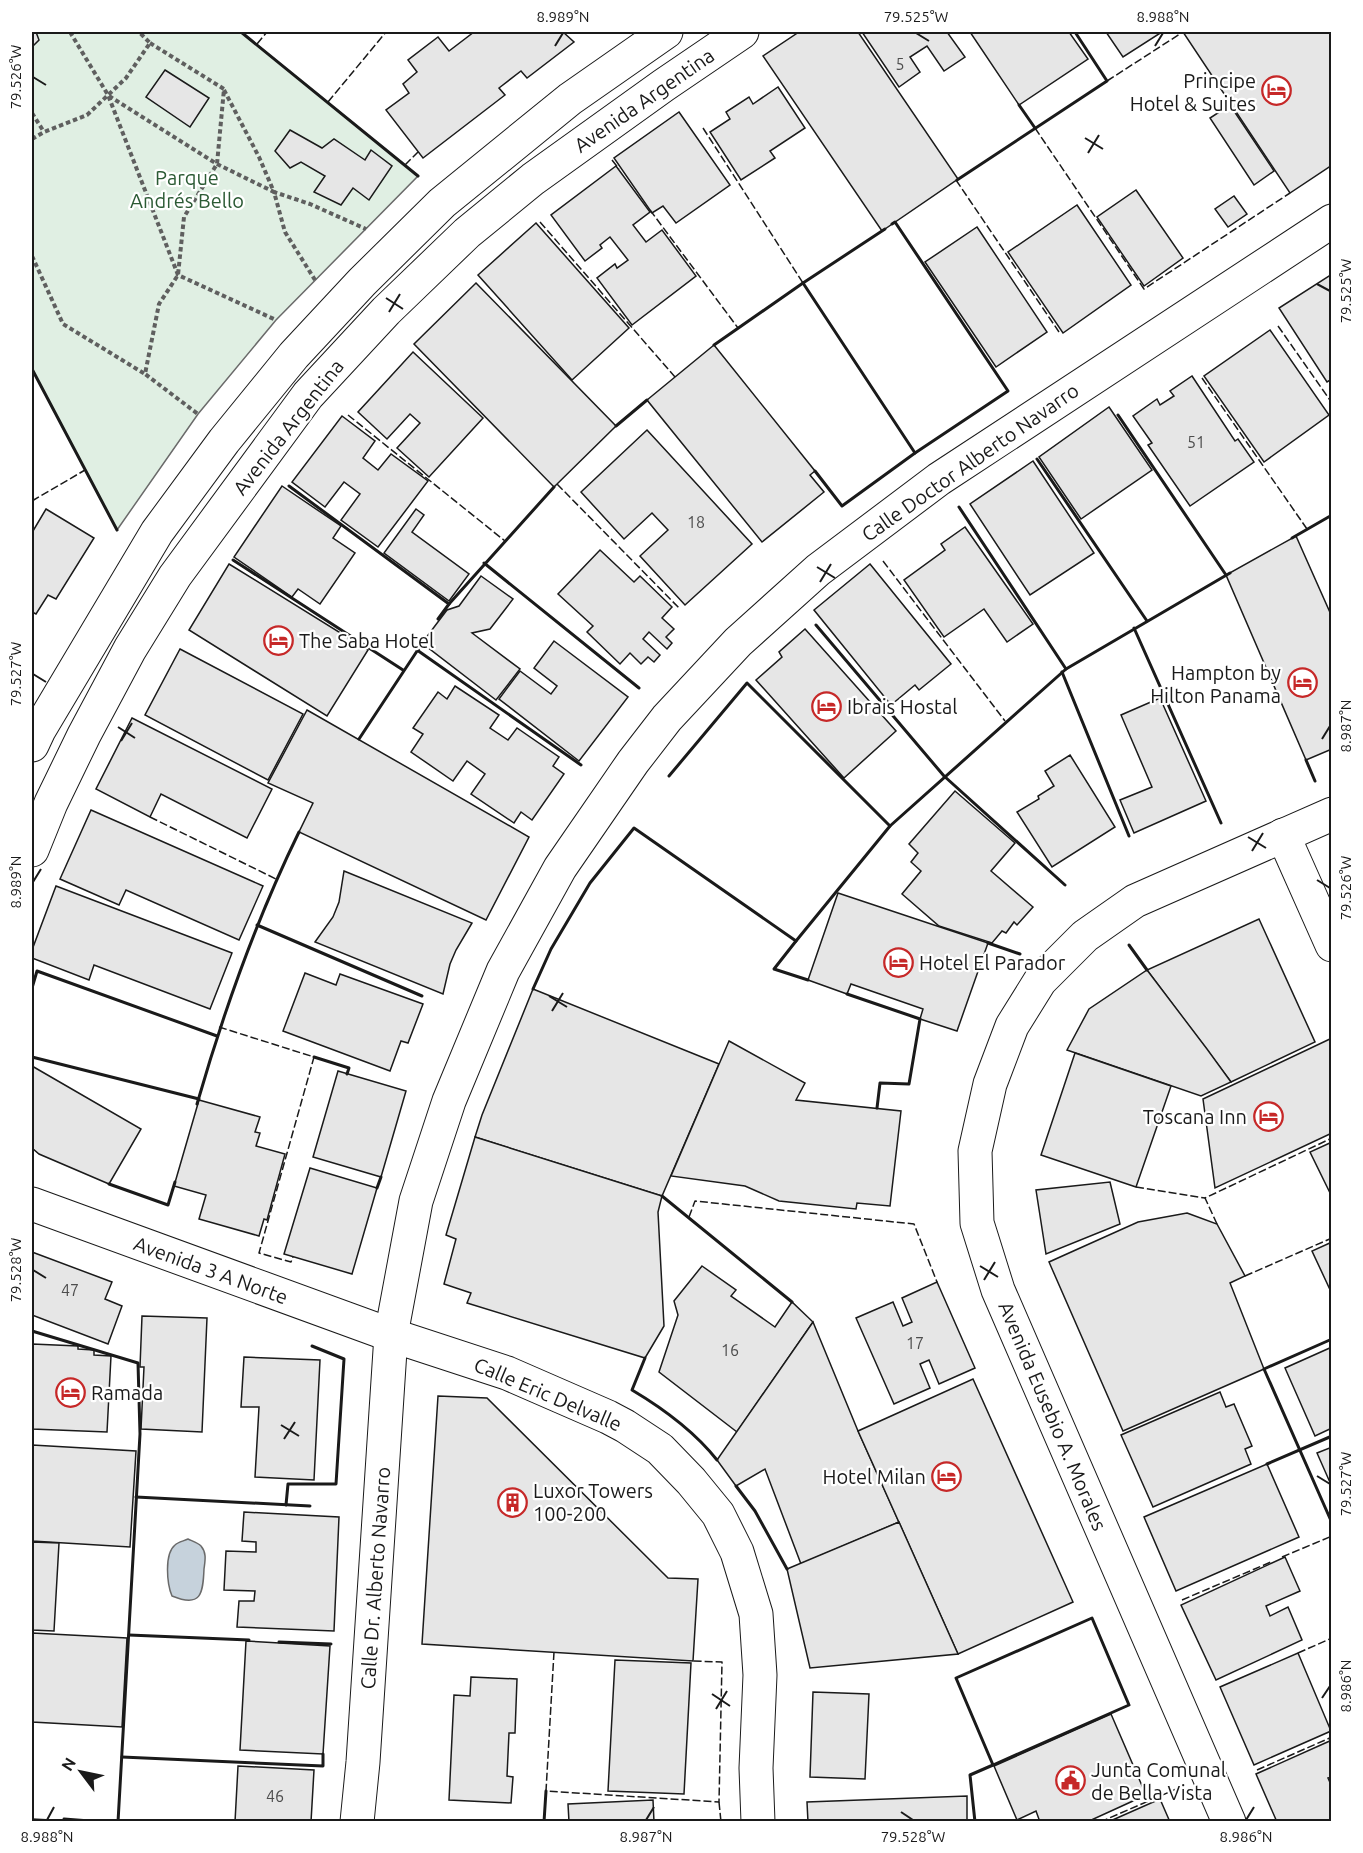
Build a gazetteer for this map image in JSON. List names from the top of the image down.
{
  "streets": {
    "street": [
      "Avenida Argentina",
      "Calle Doctor Alberto Navarro",
      "Avenida 3 A Norte",
      "Calle Eric Delvalle",
      "Avenida Eusebio A. Morales",
      "Calle Dr. Alberto Navarro"
    ]
  },
  "crossings": [
    ["Calle Doctor Alberto Navarro", "Avenida 3 A Norte"],
    ["Calle Doctor Alberto Navarro", "Calle Eric Delvalle"],
    ["Calle Doctor Alberto Navarro", "Calle Dr. Alberto Navarro"],
    ["Avenida 3 A Norte", "Calle Eric Delvalle"],
    ["Avenida 3 A Norte", "Calle Dr. Alberto Navarro"],
    ["Calle Eric Delvalle", "Calle Dr. Alberto Navarro"]
  ],
  "parks": ["Parque Andrés Bello"],
  "places": {
    "hotel": [
      "Principe Hotel & Suites",
      "The Saba Hotel",
      "Hampton by Hilton Panama",
      "Ibrais Hostal",
      "Hotel El Parador",
      "Toscana Inn",
      "Ramada",
      "Hotel Milan"
    ],
    "building": ["Luxor Towers 100-200"],
    "public building": ["Junta Comunal de Bella Vista"]
  },
  "house_numbers": [
    "5",
    "51",
    "18",
    "47",
    "17",
    "16",
    "46"
  ],
  "north": "top left",
  "coordinates": [
    "8.989°N",
    "79.525°W",
    "8.988°N",
    "79.526°W",
    "79.527°W",
    "8.987°N",
    "79.528°W",
    "8.986°N"
  ]
}
